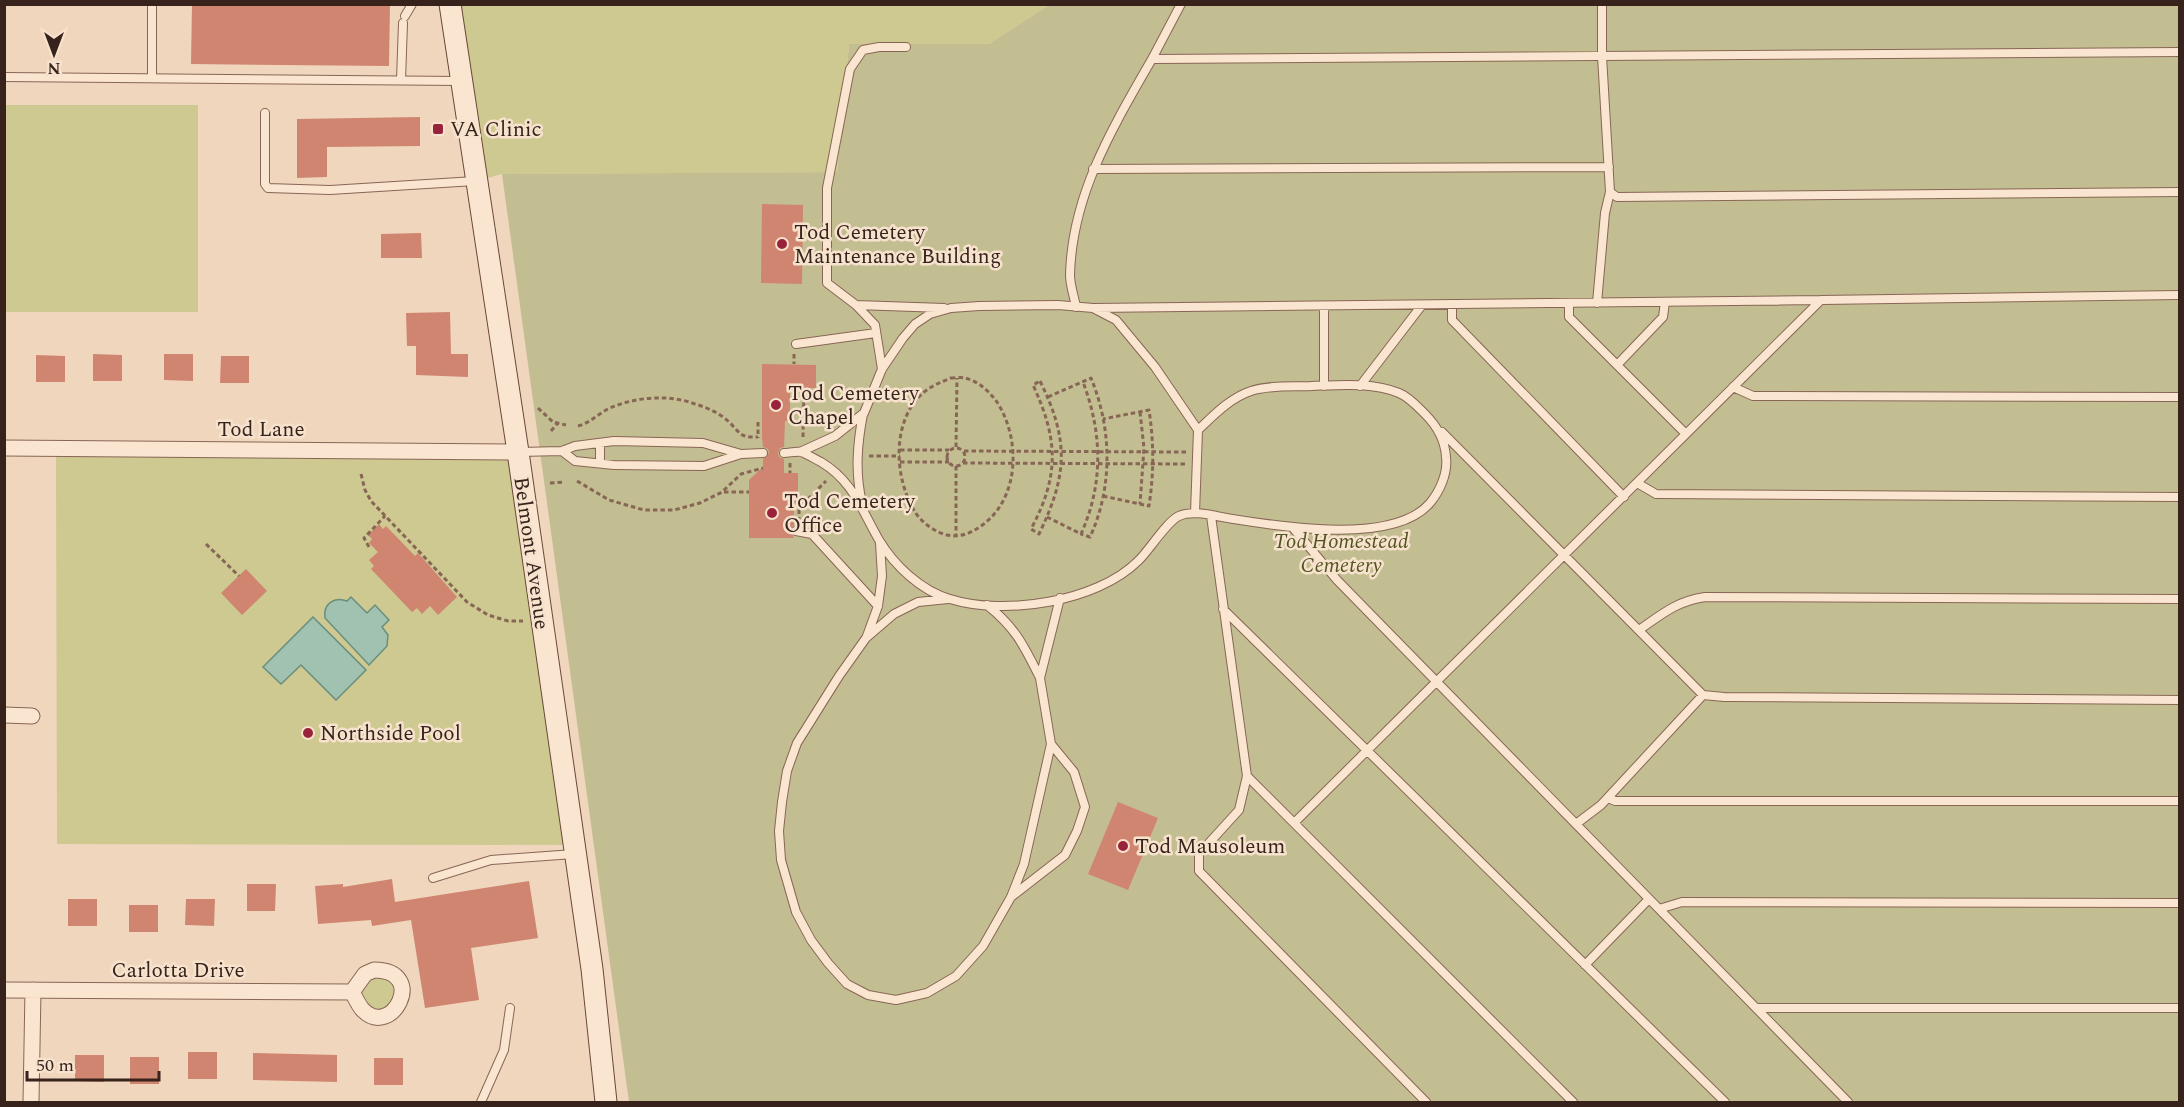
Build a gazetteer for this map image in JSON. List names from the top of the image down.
{
  "streets": {
    "main road": ["Belmont Avenue"],
    "street": ["Tod Lane", "Carlotta Drive"]
  },
  "crossings": [
    ["Tod Lane", "Belmont Avenue"]
  ],
  "parks": ["Tod Homestead Cemetery"],
  "places": {
    "transit": ["VA Clinic"],
    "other": [
      "Tod Cemetery Maintenance Building",
      "Tod Cemetery Chapel",
      "Tod Cemetery Office",
      "Northside Pool",
      "Tod Mausoleum"
    ]
  },
  "scale_bar": "50 m",
  "north": "bottom"
}
